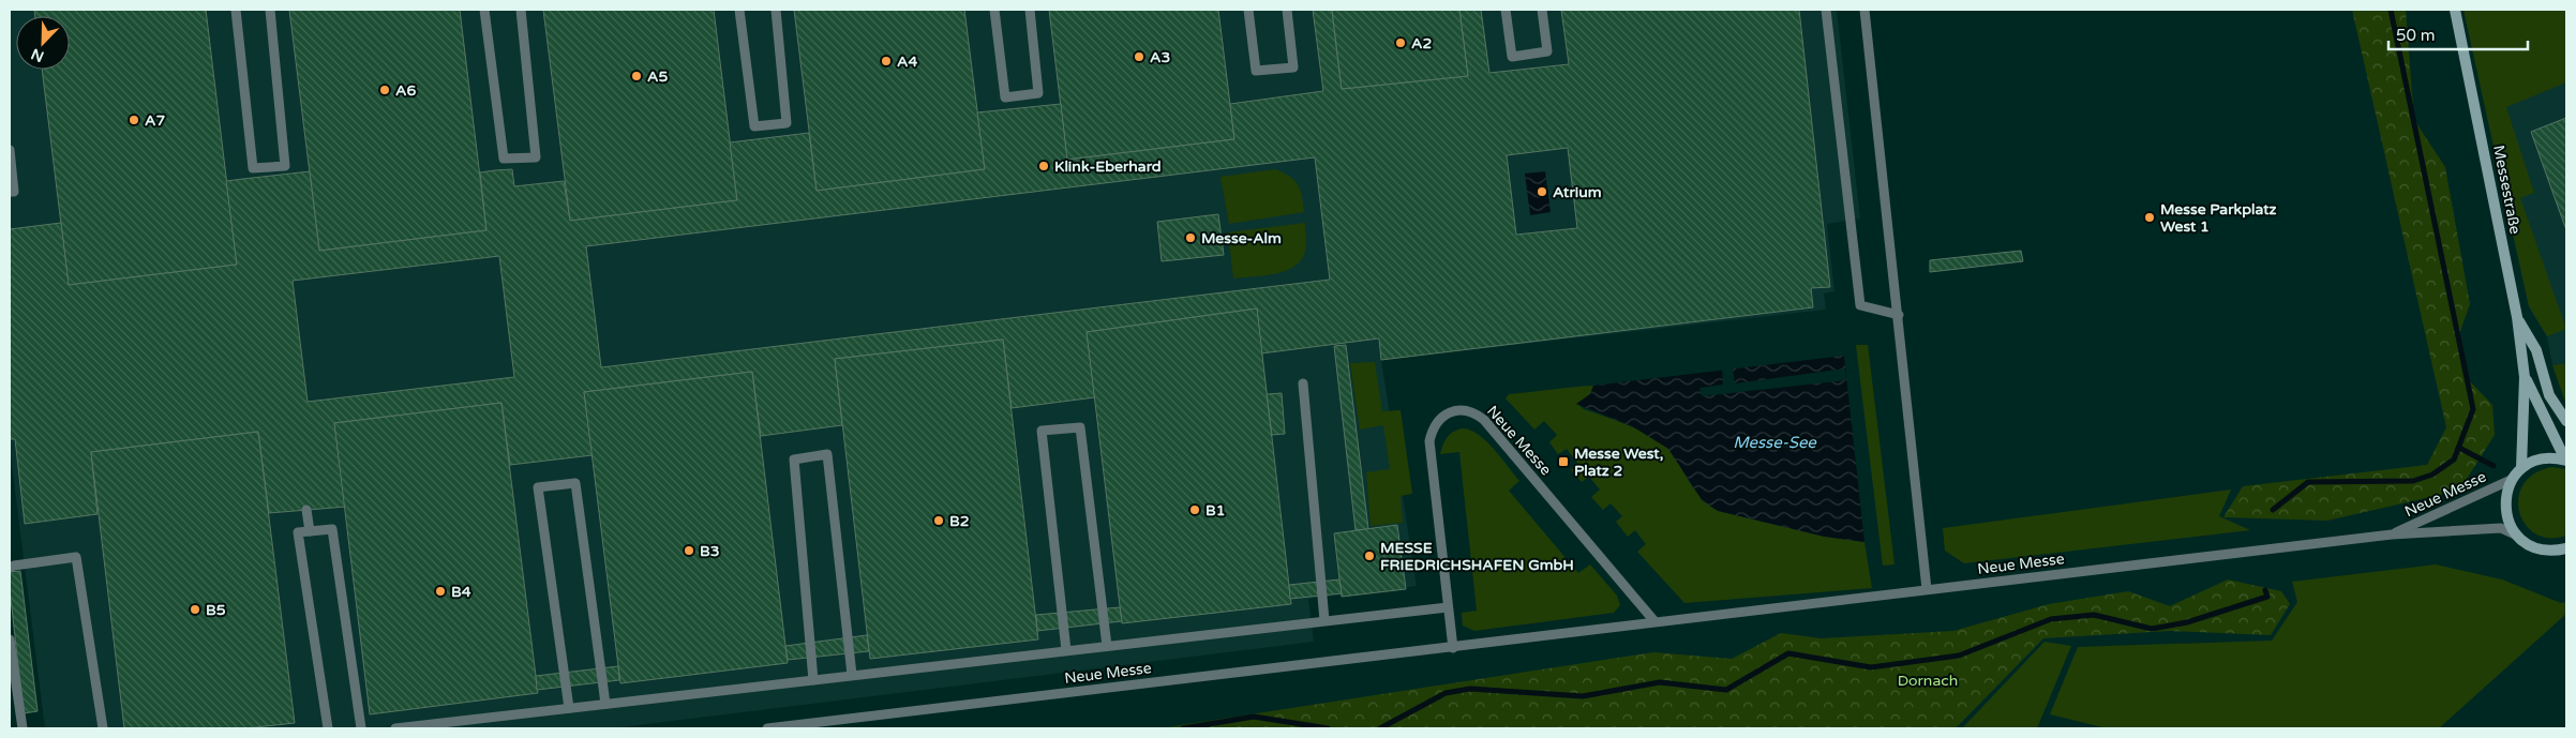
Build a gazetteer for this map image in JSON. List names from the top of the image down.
{
  "streets": {
    "street": ["Messestraße"],
    "lane": ["Neue Messe"]
  },
  "water": ["Messe-See"],
  "parks": ["Dornach"],
  "places": {
    "other": [
      "A2",
      "A3",
      "A4",
      "A5",
      "A6",
      "A7",
      "Klink-Eberhard",
      "Atrium",
      "Messe Parkplatz West 1",
      "Messe-Alm",
      "B1",
      "B2",
      "B3",
      "MESSE FRIEDRICHSHAFEN GmbH",
      "B4",
      "B5"
    ],
    "transit": ["Messe West, Platz 2"]
  },
  "scale_bar": "50 m",
  "north": "bottom left"
}
